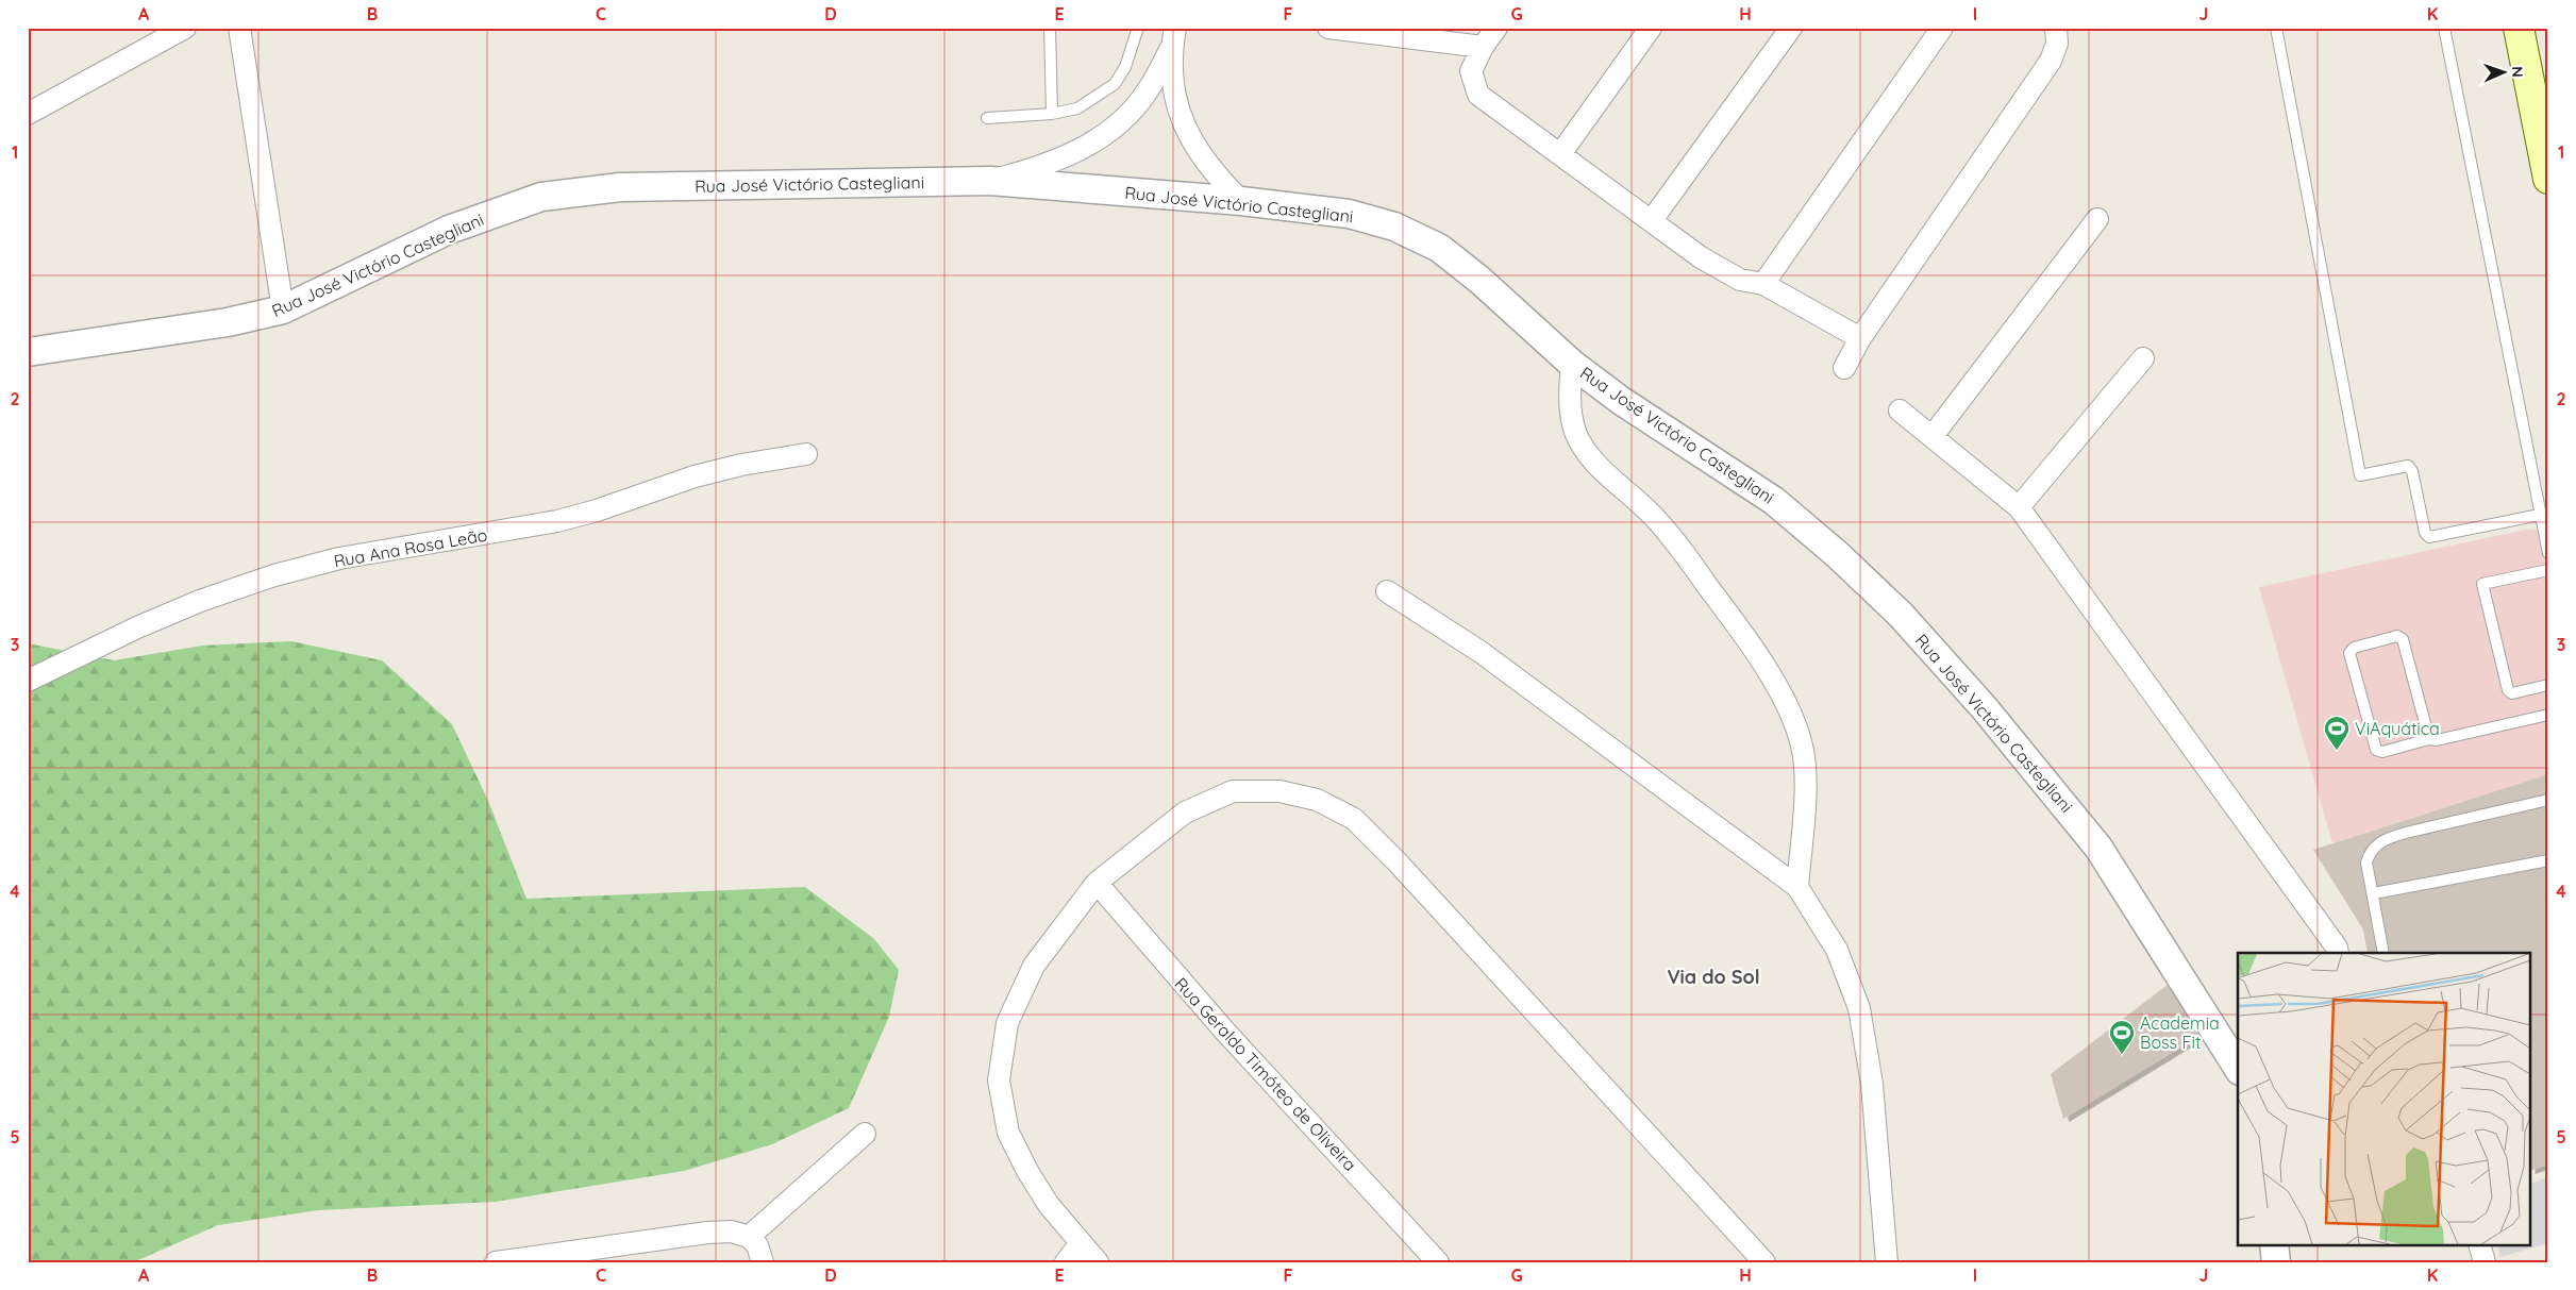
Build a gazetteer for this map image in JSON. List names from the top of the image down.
{
  "streets": {
    "street": ["Rua José Victório Castegliani", "Rua Ana Rosa Leão", "Rua Geraldo Timóteo de Oliveira"]
  },
  "districts": ["Via do Sol"],
  "places": {
    "sports": ["ViAquática", "Academia Boss Fit"]
  },
  "north": "right",
  "grid": {
    "columns": [
      "A",
      "B",
      "C",
      "D",
      "E",
      "F",
      "G",
      "H",
      "I",
      "J",
      "K"
    ],
    "rows": [
      "1",
      "2",
      "3",
      "4",
      "5"
    ]
  }
}
